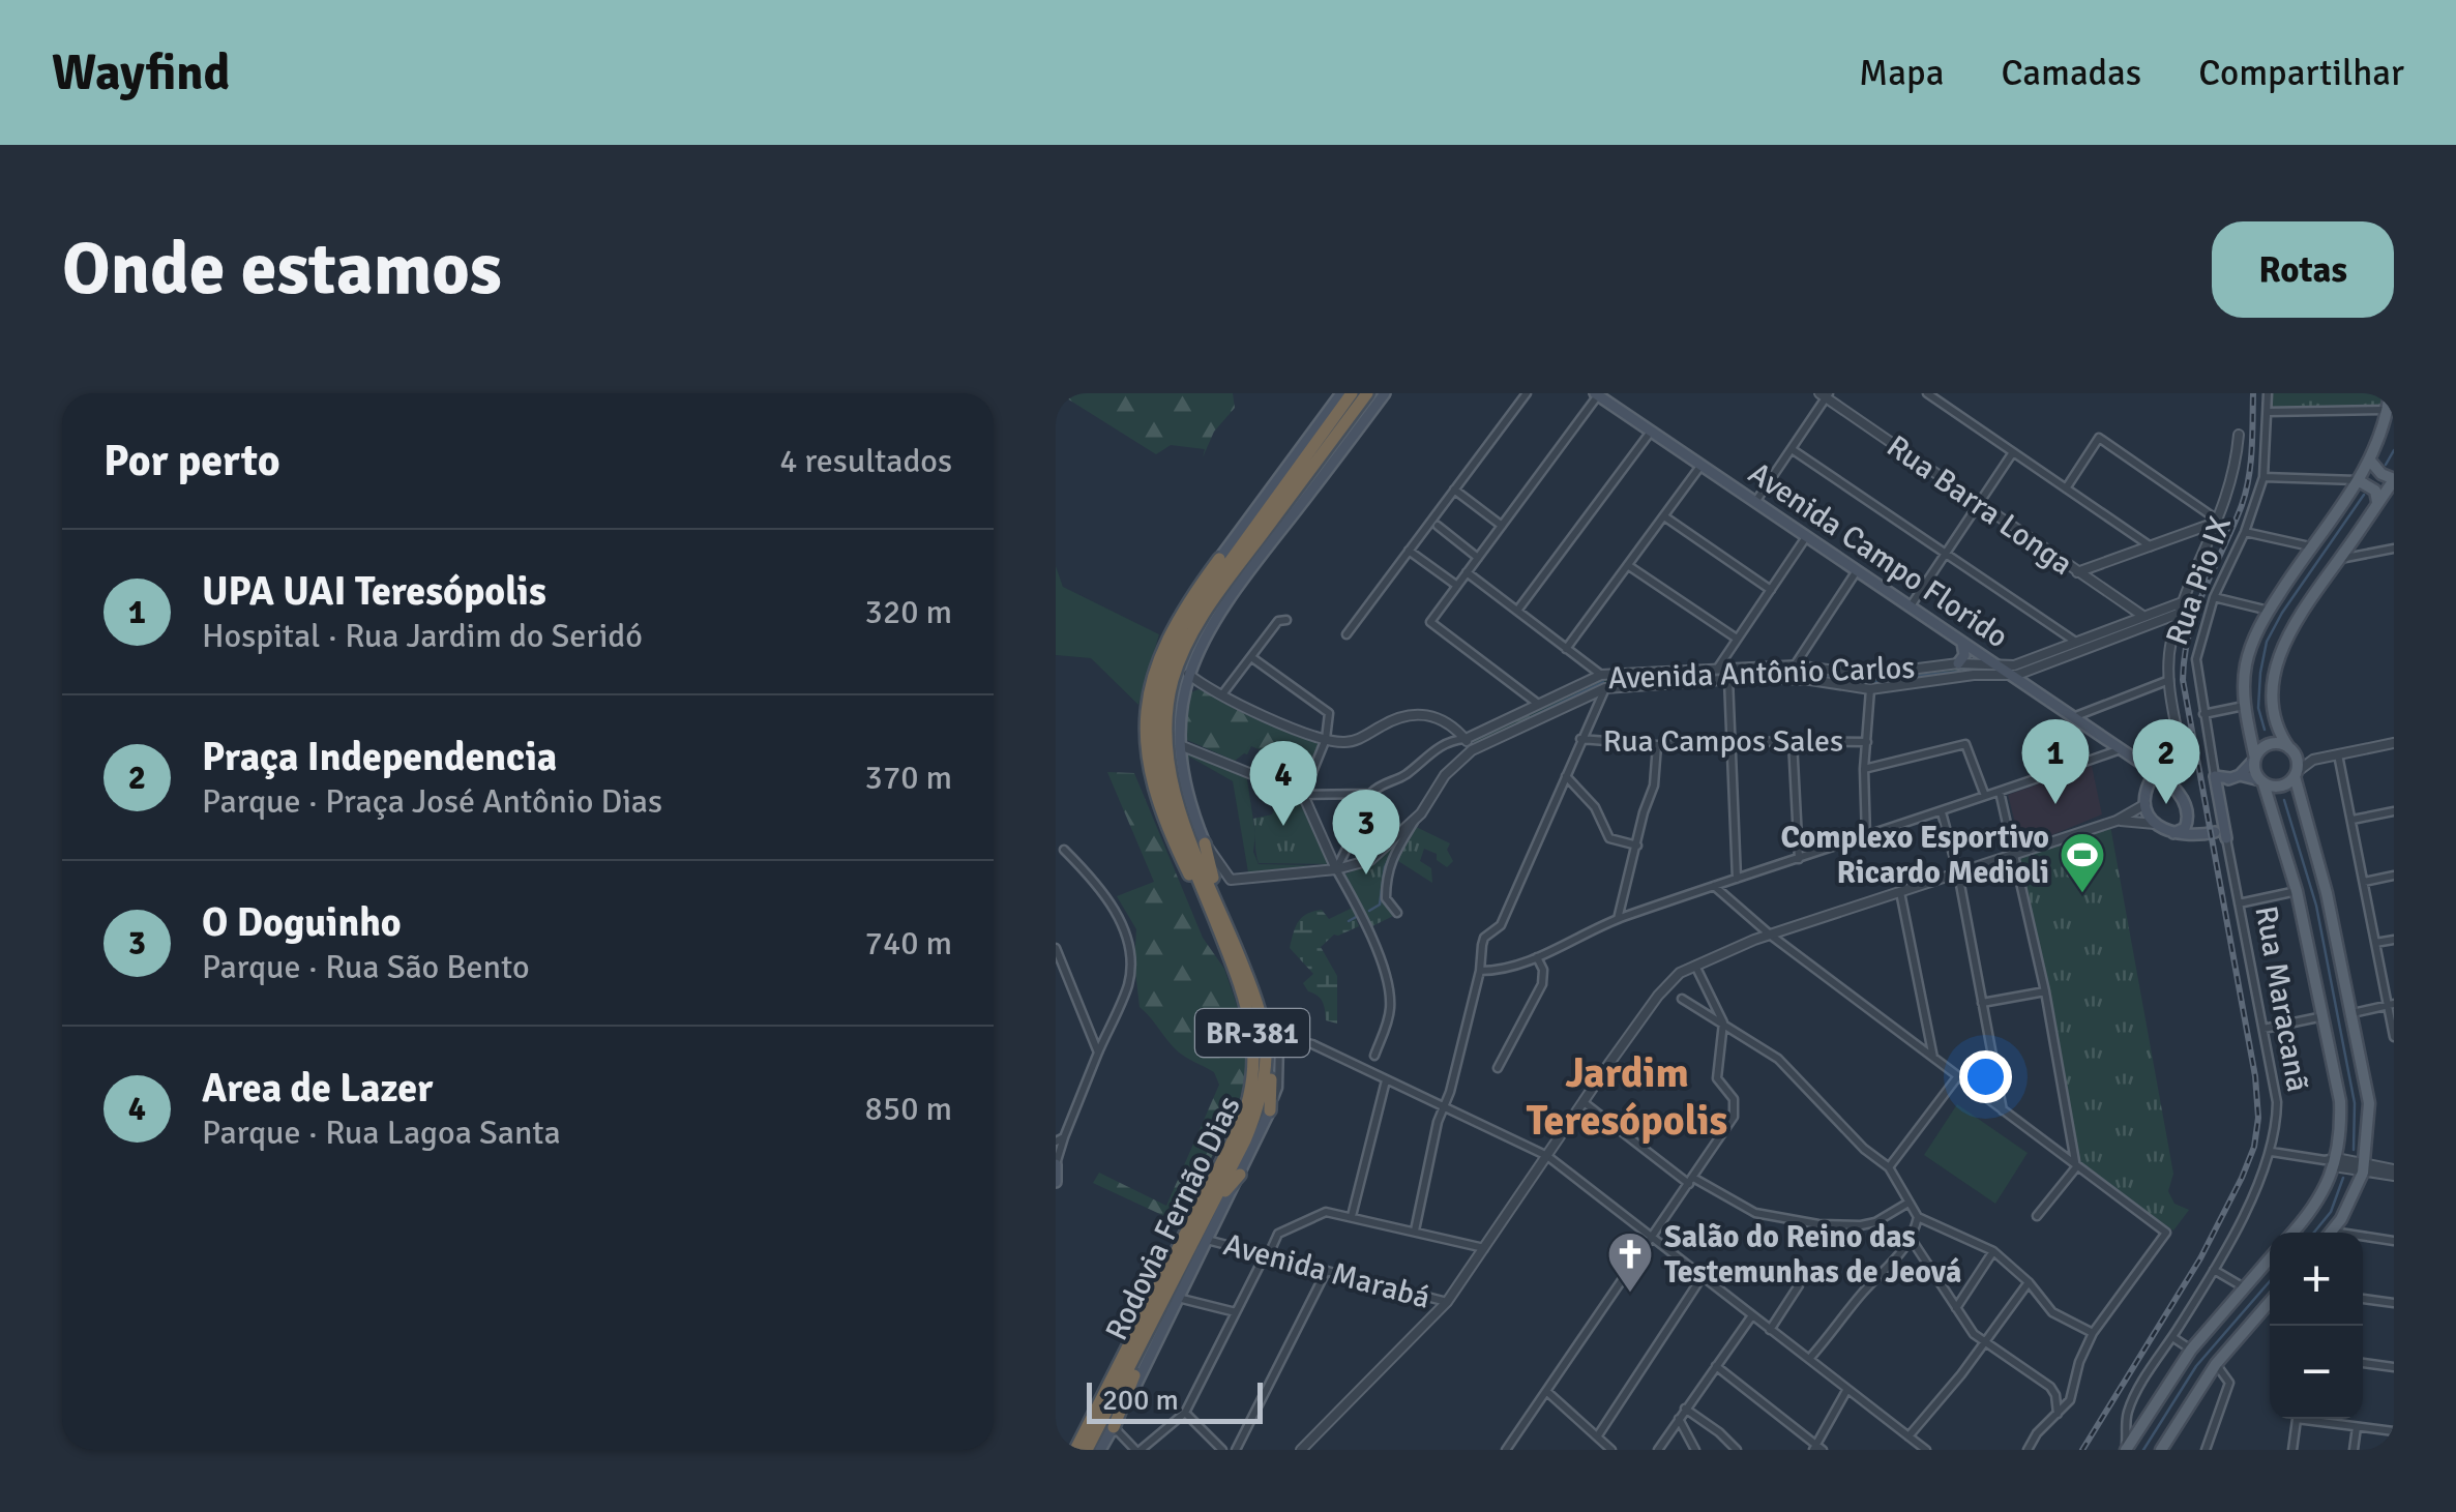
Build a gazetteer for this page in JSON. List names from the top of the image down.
{
  "streets": {
    "highway": ["BR-381", "Rodovia Fernão Dias"],
    "main road": ["Avenida Campo Florido", "Rua Maracanã"],
    "street": [
      "Rua Barra Longa",
      "Rua Pio IX",
      "Avenida Antônio Carlos",
      "Rua Campos Sales",
      "Avenida Marabá"
    ]
  },
  "crossings": [
    ["Rua Barra Longa", "Avenida Antônio Carlos"],
    ["Avenida Campo Florido", "Rua Pio IX"],
    ["Avenida Campo Florido", "Avenida Antônio Carlos"],
    ["Rua Pio IX", "Avenida Antônio Carlos"],
    ["BR-381", "Rodovia Fernão Dias"],
    ["BR-381", "Avenida Marabá"],
    ["Rodovia Fernão Dias", "Avenida Marabá"]
  ],
  "districts": ["Jardim Teresópolis"],
  "places": {
    "sports": ["Complexo Esportivo Ricardo Medioli"],
    "church": ["Salão do Reino das Testemunhas de Jeová"]
  },
  "scale_bar": "200 m",
  "page": {
    "header": "Wayfind",
    "nav": ["Mapa", "Camadas", "Compartilhar"],
    "buttons": "Rotas",
    "title": "Onde estamos",
    "heading": ["Por perto", "4 resultados"],
    "list": [
      {
        "mark": "1",
        "name": "UPA UAI Teresópolis",
        "note": "Hospital · Rua Jardim do Seridó",
        "value": "320 m"
      },
      {
        "mark": "2",
        "name": "Praça Independencia",
        "note": "Parque · Praça José Antônio Dias",
        "value": "370 m"
      },
      {
        "mark": "3",
        "name": "O Doguinho",
        "note": "Parque · Rua São Bento",
        "value": "740 m"
      },
      {
        "mark": "4",
        "name": "Area de Lazer",
        "note": "Parque · Rua Lagoa Santa",
        "value": "850 m"
      }
    ],
    "pins": [
      "1",
      "2",
      "4",
      "3"
    ],
    "map_buttons": ["+", "−"],
    "scale": "200 m"
  }
}
